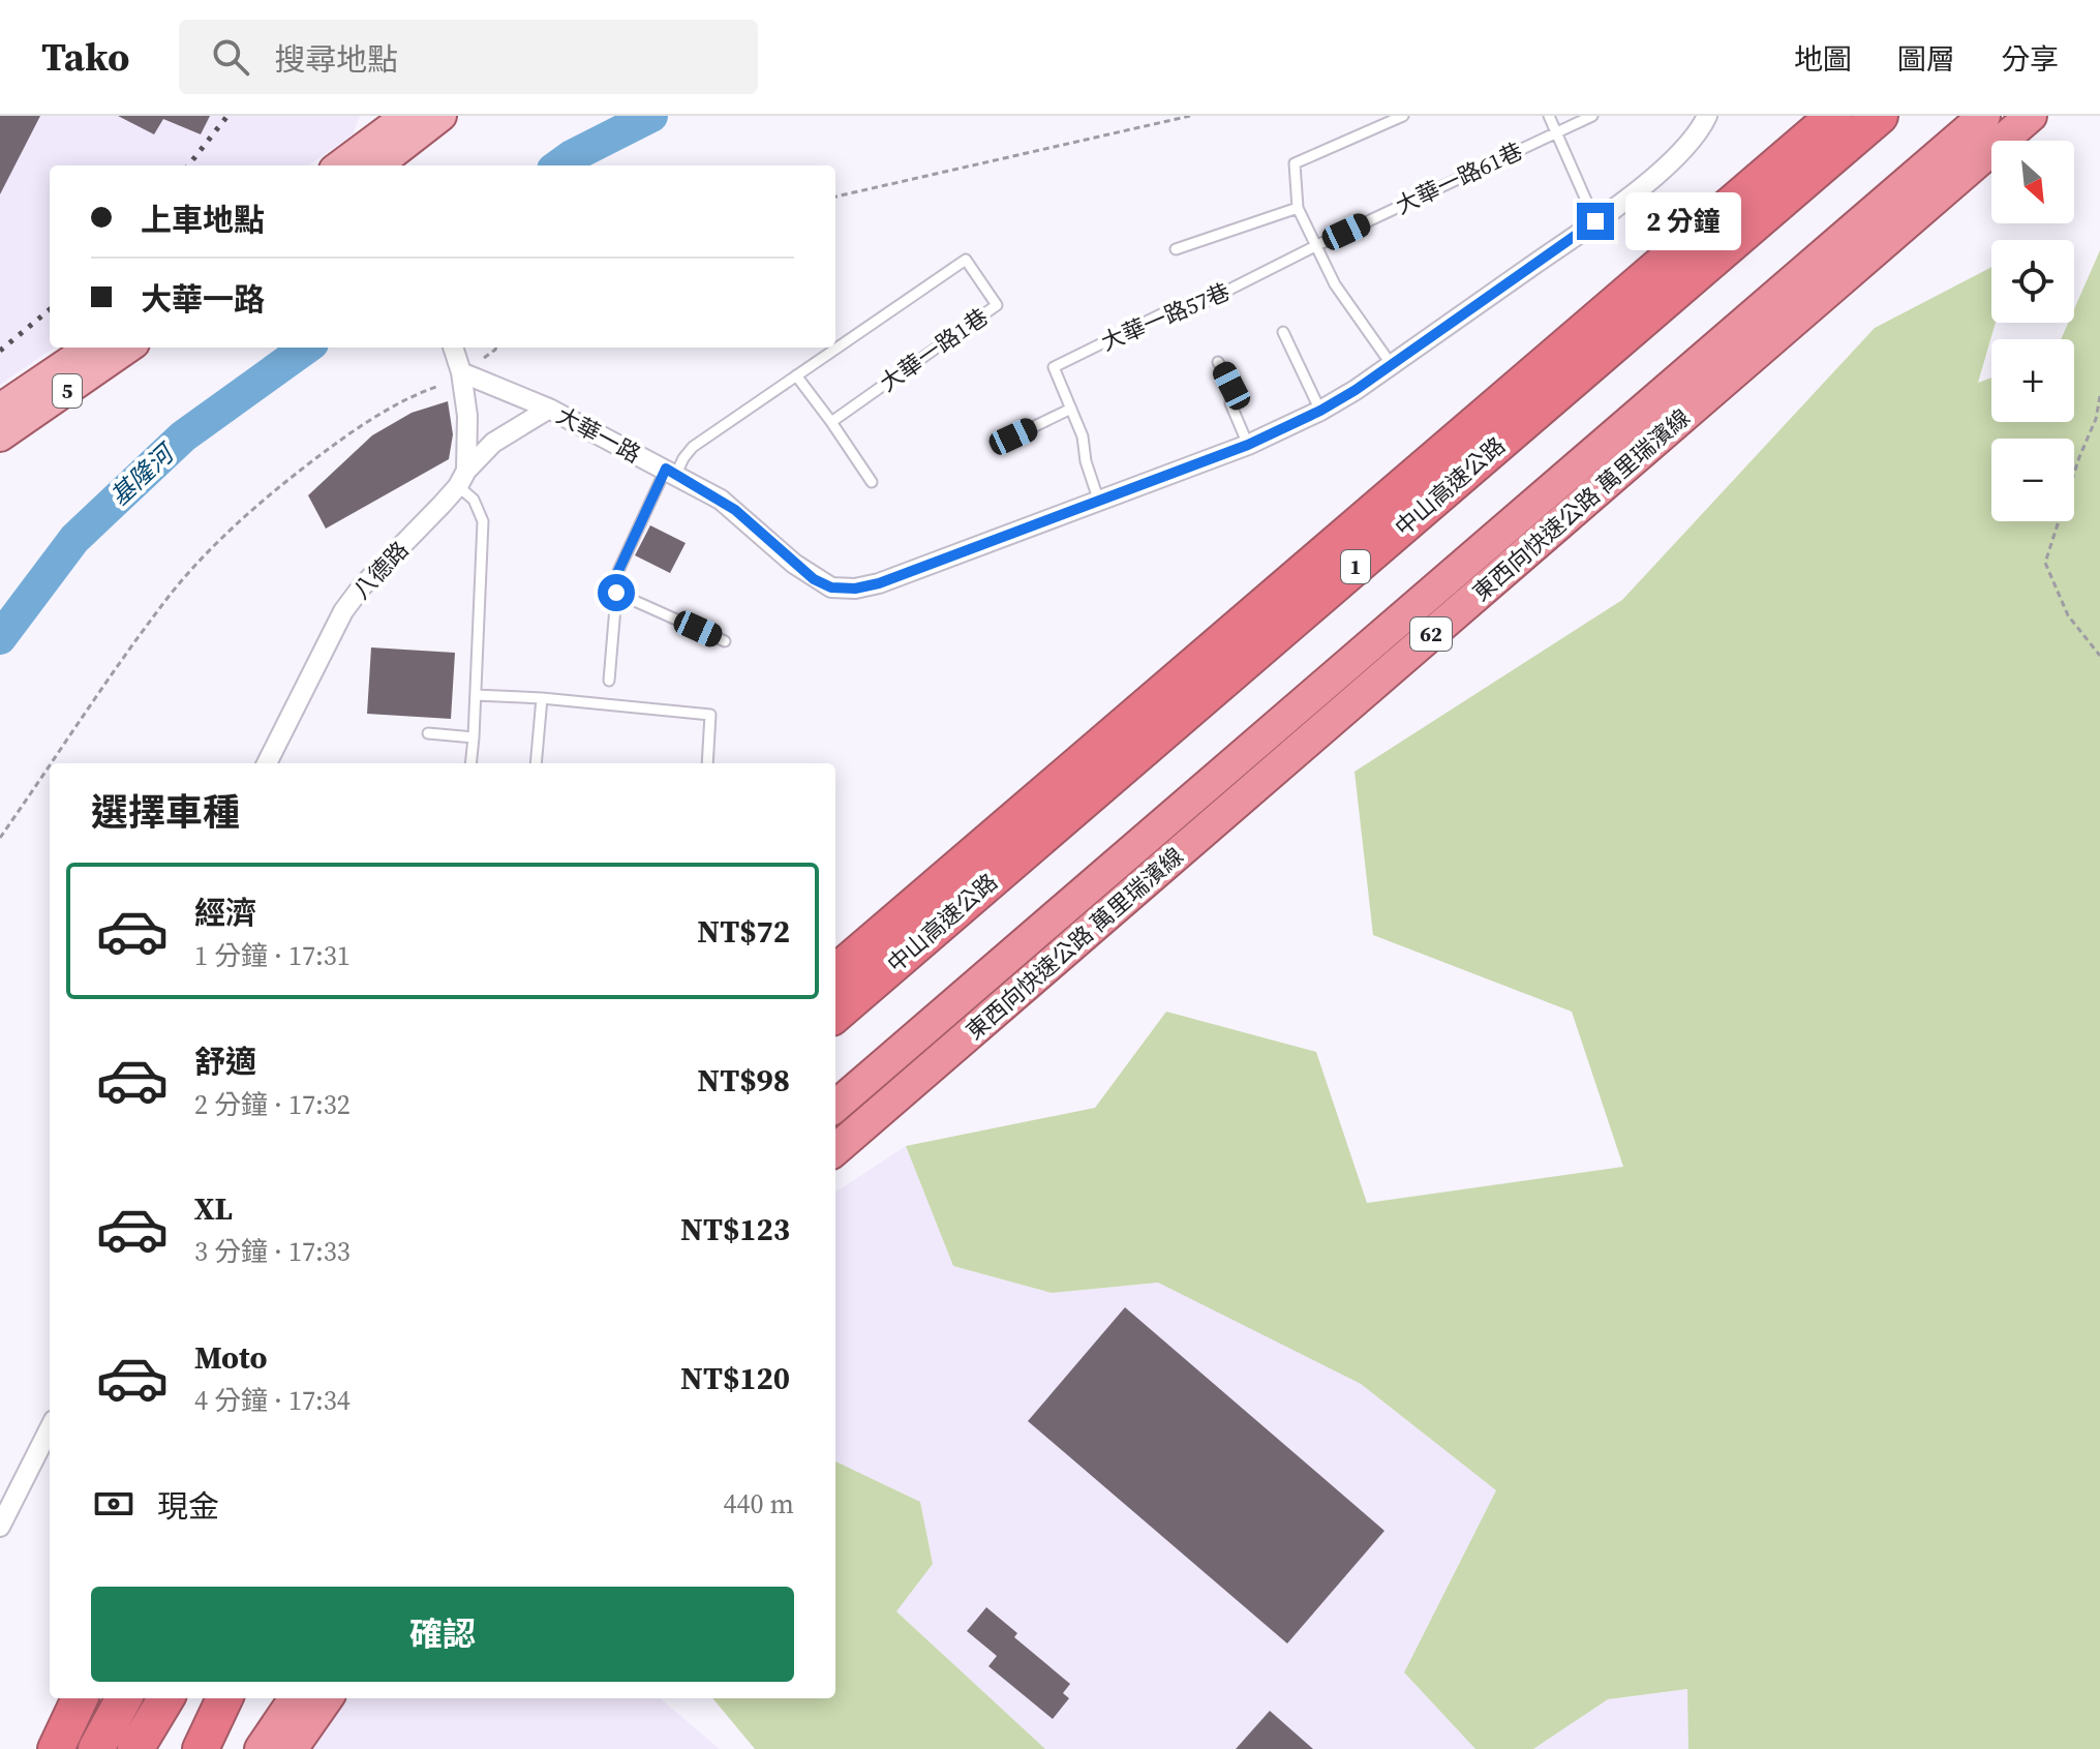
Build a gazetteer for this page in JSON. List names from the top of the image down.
{
  "streets": {
    "highway": [
      "中山高速公路",
      "東西向快速公路 萬里瑞濱線",
      "1",
      "62"
    ],
    "main road": ["5"],
    "street": ["大華一路", "八德路"],
    "lane": ["大華一路61巷", "大華一路57巷", "大華一路1巷"]
  },
  "crossings": [
    ["大華一路61巷", "大華一路57巷"],
    ["大華一路57巷", "大華一路"],
    ["大華一路1巷", "大華一路"],
    ["大華一路", "八德路"]
  ],
  "water": ["基隆河"],
  "north": "bottom right",
  "page": {
    "header": "Tako",
    "search": "搜尋地點",
    "nav": ["地圖", "圖層", "分享"],
    "map_buttons": ["+", "−"],
    "banner": ["上車地點", "大華一路"],
    "bubble": "2 分鐘",
    "heading": "選擇車種",
    "list": [
      {
        "name": "經濟",
        "note": "1 分鐘 · 17:31",
        "value": "NT$72"
      },
      {
        "name": "舒適",
        "note": "2 分鐘 · 17:32",
        "value": "NT$98"
      },
      {
        "name": "XL",
        "note": "3 分鐘 · 17:33",
        "value": "NT$123"
      },
      {
        "name": "Moto",
        "note": "4 分鐘 · 17:34",
        "value": "NT$120"
      }
    ],
    "pay": ["現金", "440 m"],
    "buttons": "確認"
  }
}
